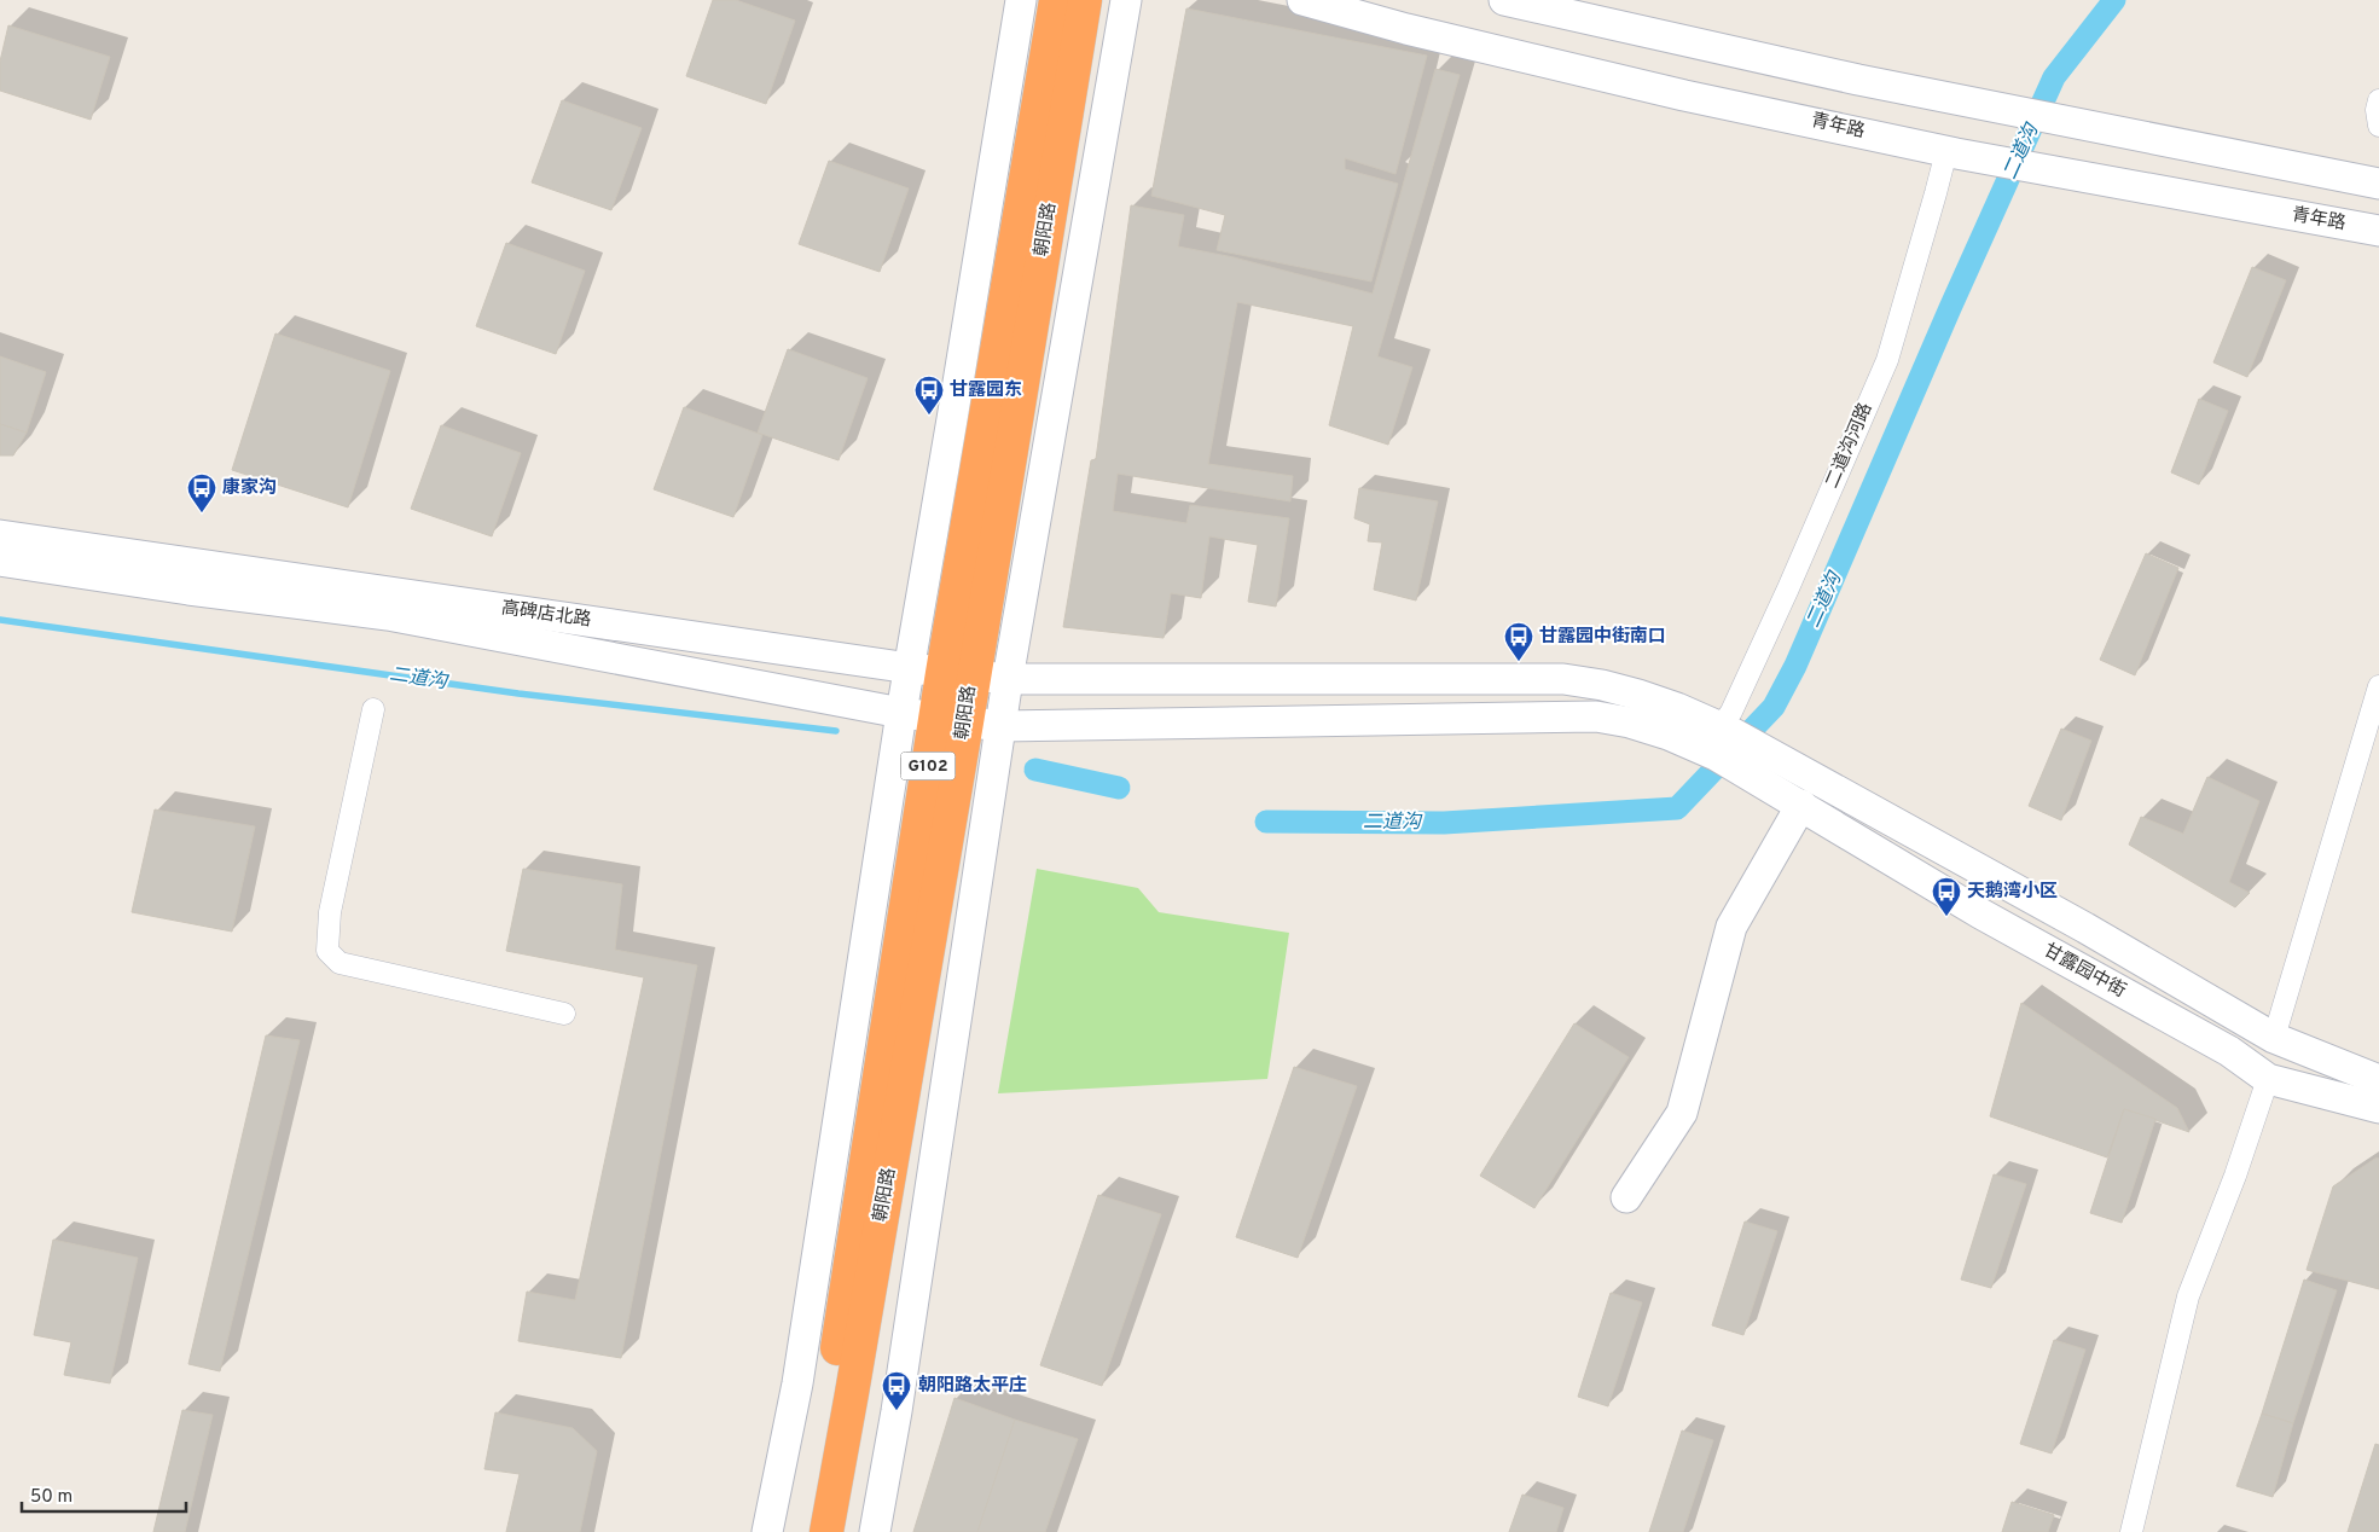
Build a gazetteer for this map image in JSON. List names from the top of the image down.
{
  "streets": {
    "highway": ["朝阳路", "G102"],
    "street": [
      "青年路",
      "二道沟河路",
      "高碑店北路",
      "甘露园中街"
    ]
  },
  "crossings": [
    ["青年路", "二道沟河路"],
    ["朝阳路", "高碑店北路"],
    ["二道沟河路", "高碑店北路"],
    ["二道沟河路", "甘露园中街"],
    ["高碑店北路", "甘露园中街"]
  ],
  "water": ["二道沟"],
  "places": {
    "bus stop": [
      "甘露园东",
      "康家沟",
      "甘露园中街南口",
      "天鹅湾小区",
      "朝阳路太平庄"
    ]
  },
  "scale_bar": "50 m"
}
